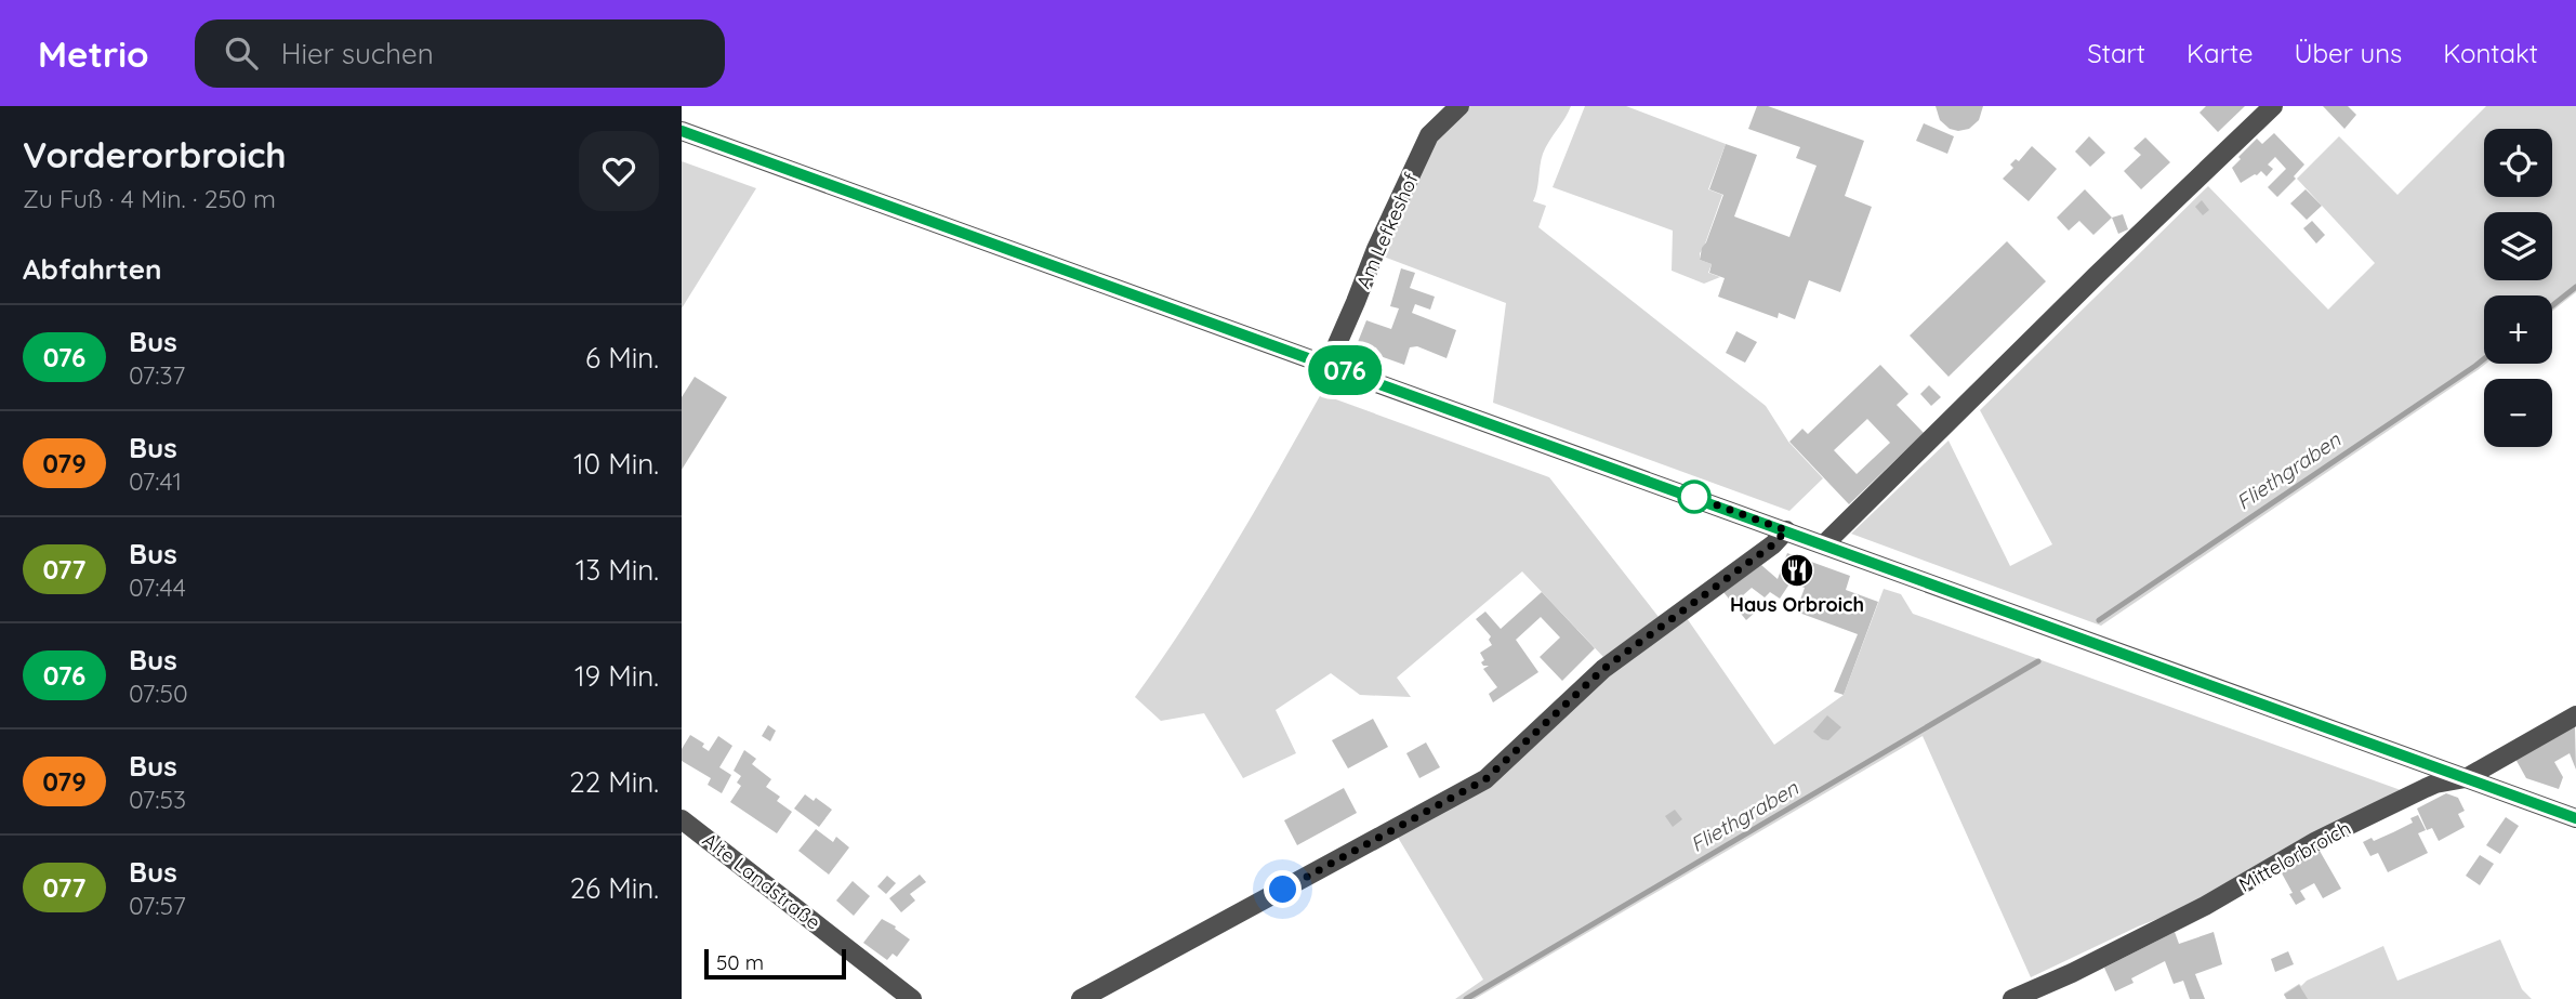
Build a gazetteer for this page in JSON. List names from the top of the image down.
{
  "streets": {
    "street": ["Am Lefkeshof", "Mittelorbroich", "Alte Landstraße"]
  },
  "water": ["Fliethgraben"],
  "places": {
    "restaurant": ["Haus Orbroich"]
  },
  "lines": ["bus line 076"],
  "scale_bar": "50 m",
  "page": {
    "header": "Metrio",
    "search": "Hier suchen",
    "nav": [
      "Start",
      "Karte",
      "Über uns",
      "Kontakt"
    ],
    "heading": [
      ["Vorderorbroich", "Zu Fuß · 4 Min. · 250 m"],
      "Abfahrten"
    ],
    "on_map": "076",
    "map_buttons": ["+", "−"],
    "list": [
      {
        "mark": "076",
        "name": "Bus",
        "note": "07:37",
        "value": "6 Min."
      },
      {
        "mark": "079",
        "name": "Bus",
        "note": "07:41",
        "value": "10 Min."
      },
      {
        "mark": "077",
        "name": "Bus",
        "note": "07:44",
        "value": "13 Min."
      },
      {
        "mark": "076",
        "name": "Bus",
        "note": "07:50",
        "value": "19 Min."
      },
      {
        "mark": "079",
        "name": "Bus",
        "note": "07:53",
        "value": "22 Min."
      },
      {
        "mark": "077",
        "name": "Bus",
        "note": "07:57",
        "value": "26 Min."
      }
    ],
    "scale": "50 m"
  }
}
